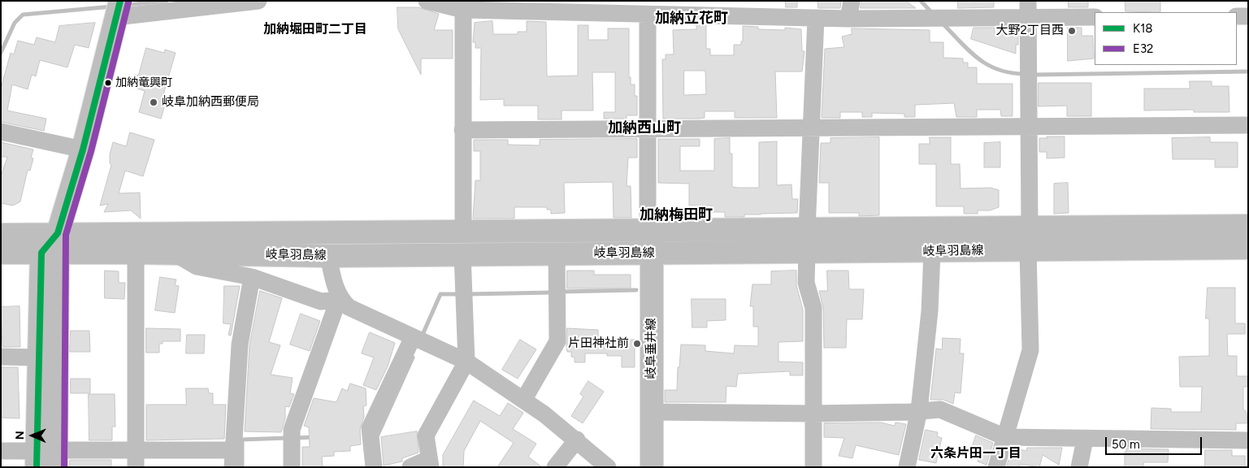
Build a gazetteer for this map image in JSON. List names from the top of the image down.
{
  "streets": {
    "main road": ["岐阜羽島線", "岐阜垂井線"]
  },
  "crossings": [
    ["岐阜羽島線", "岐阜垂井線"]
  ],
  "districts": [
    "加納立花町",
    "加納堀田町二丁目",
    "加納西山町",
    "加納梅田町",
    "六条片田一丁目"
  ],
  "places": [
    "大野2丁目西",
    "加納竜興町",
    "岐阜加納西郵便局",
    "片田神社前"
  ],
  "lines": ["transit line K18", "transit line E32"],
  "legend": ["K18", "E32"],
  "scale_bar": "50 m",
  "north": "left"
}
